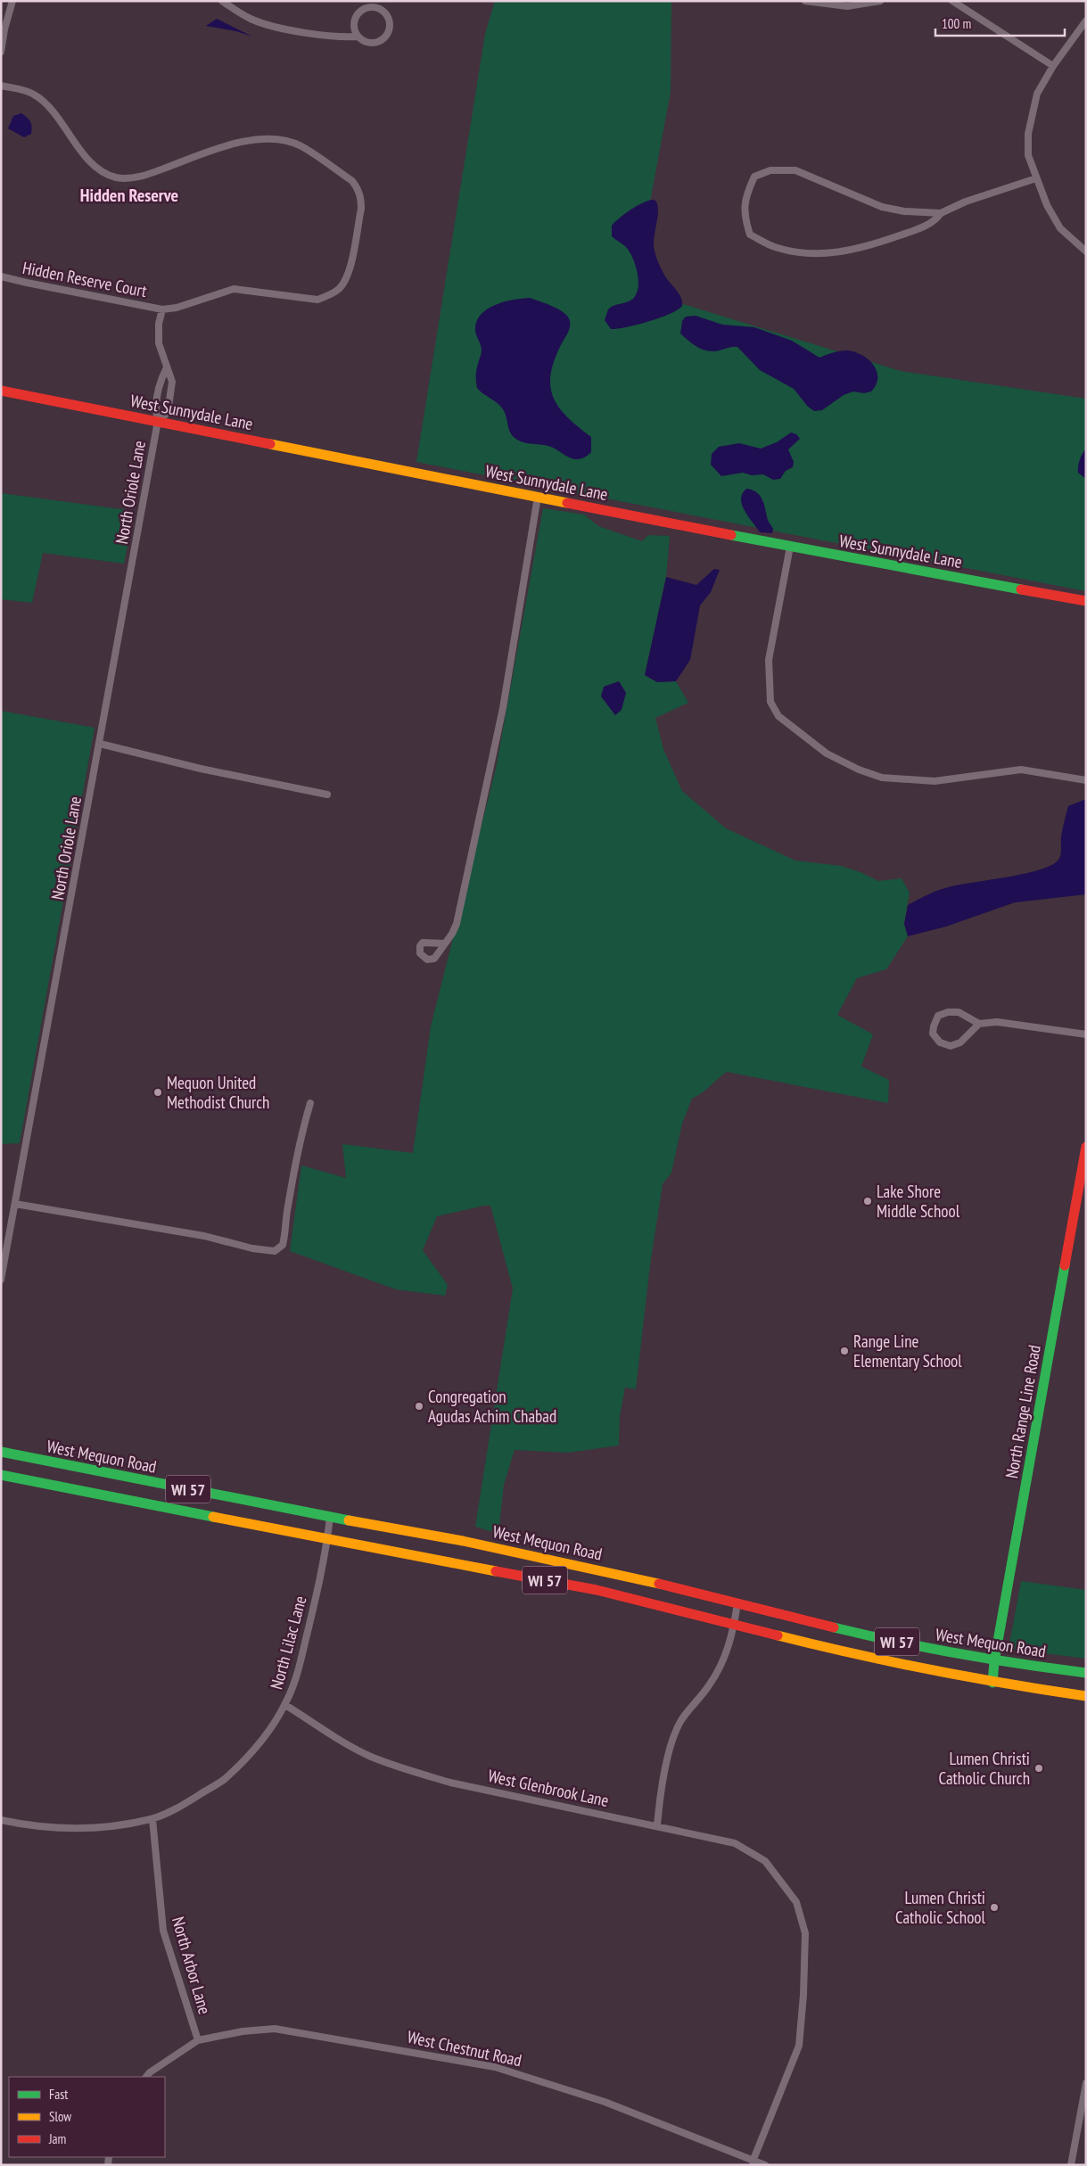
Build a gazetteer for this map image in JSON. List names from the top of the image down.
{
  "streets": {
    "main road": [
      "West Sunnydale Lane",
      "North Range Line Road",
      "West Mequon Road",
      "WI 57"
    ],
    "street": [
      "Hidden Reserve Court",
      "North Oriole Lane",
      "North Lilac Lane",
      "West Glenbrook Lane",
      "North Arbor Lane",
      "West Chestnut Road"
    ]
  },
  "crossings": [
    ["Hidden Reserve Court", "North Oriole Lane"],
    ["West Sunnydale Lane", "North Oriole Lane"],
    ["North Range Line Road", "West Mequon Road"],
    ["North Range Line Road", "WI 57"],
    ["West Mequon Road", "North Lilac Lane"],
    ["WI 57", "North Lilac Lane"],
    ["North Lilac Lane", "West Glenbrook Lane"],
    ["North Lilac Lane", "North Arbor Lane"],
    ["West Glenbrook Lane", "West Chestnut Road"],
    ["North Arbor Lane", "West Chestnut Road"]
  ],
  "districts": ["Hidden Reserve"],
  "places": [
    "Mequon United Methodist Church",
    "Lake Shore Middle School",
    "Range Line Elementary School",
    "Congregation Agudas Achim Chabad",
    "Lumen Christi Catholic Church",
    "Lumen Christi Catholic School"
  ],
  "legend": ["Fast", "Slow", "Jam"],
  "scale_bar": "100 m"
}
